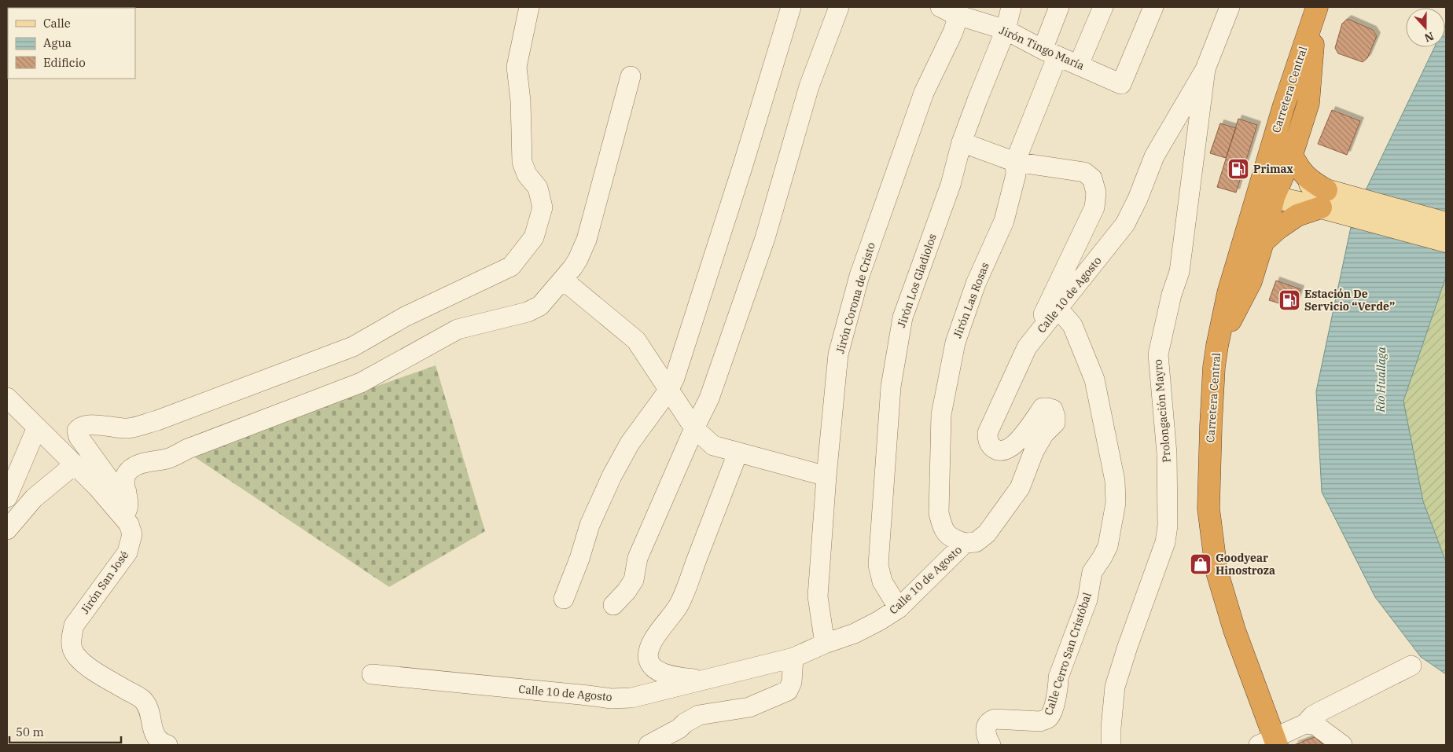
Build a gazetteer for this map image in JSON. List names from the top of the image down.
{
  "streets": {
    "highway": ["Carretera Central"],
    "street": [
      "Jirón Tingo María",
      "Jirón Los Gladiolos",
      "Calle 10 de Agosto",
      "Jirón Corona de Cristo",
      "Jirón Las Rosas",
      "Prolongación Mayro",
      "Jirón San José",
      "Calle Cerro San Cristóbal"
    ]
  },
  "crossings": [
    ["Jirón Tingo María", "Jirón Los Gladiolos"],
    ["Jirón Tingo María", "Jirón Corona de Cristo"],
    ["Jirón Tingo María", "Jirón Las Rosas"],
    ["Jirón Los Gladiolos", "Calle 10 de Agosto"],
    ["Calle 10 de Agosto", "Jirón Corona de Cristo"],
    ["Calle 10 de Agosto", "Jirón Las Rosas"],
    ["Calle 10 de Agosto", "Prolongación Mayro"],
    ["Calle 10 de Agosto", "Calle Cerro San Cristóbal"]
  ],
  "water": ["Río Huallaga"],
  "places": {
    "fuel station": ["Primax", "Estación De Servicio “Verde”"],
    "shop": ["Goodyear Hinostroza"]
  },
  "legend": ["Calle", "Agua", "Edificio"],
  "scale_bar": "50 m",
  "north": "bottom"
}
